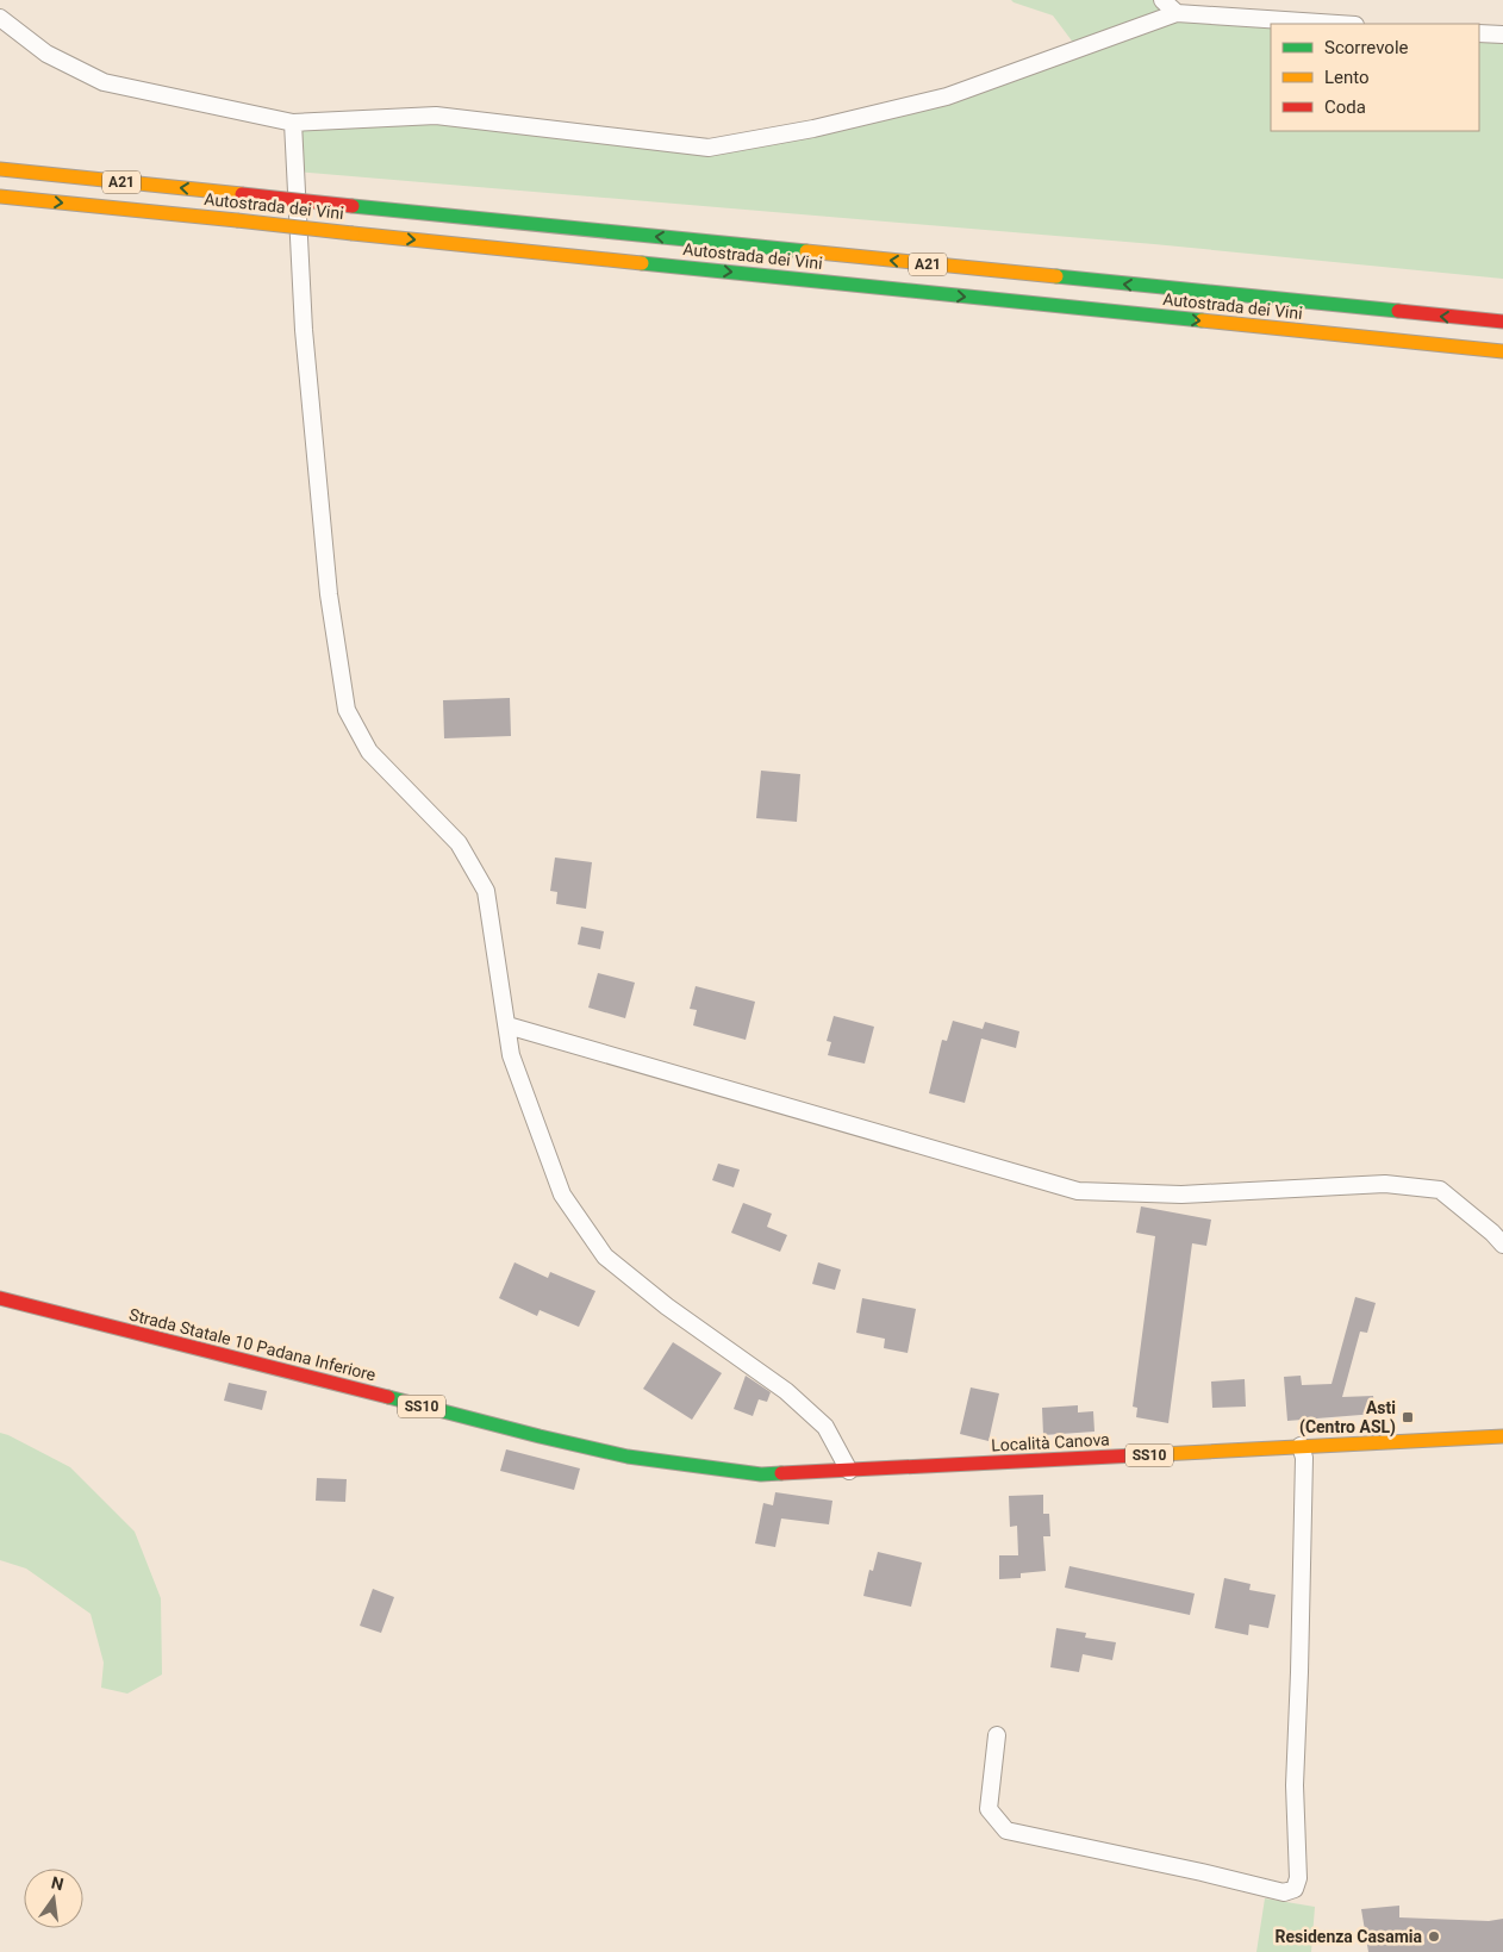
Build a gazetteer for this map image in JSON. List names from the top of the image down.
{
  "streets": {
    "main road": [
      "A21",
      "Autostrada dei Vini",
      "Strada Statale 10 Padana Inferiore",
      "SS10",
      "Località Canova"
    ]
  },
  "crossings": [
    ["Strada Statale 10 Padana Inferiore", "Località Canova"]
  ],
  "places": {
    "transit": ["Asti (Centro ASL)"],
    "other": ["Residenza Casamia"]
  },
  "legend": ["Scorrevole", "Lento", "Coda"],
  "north": "top"
}
